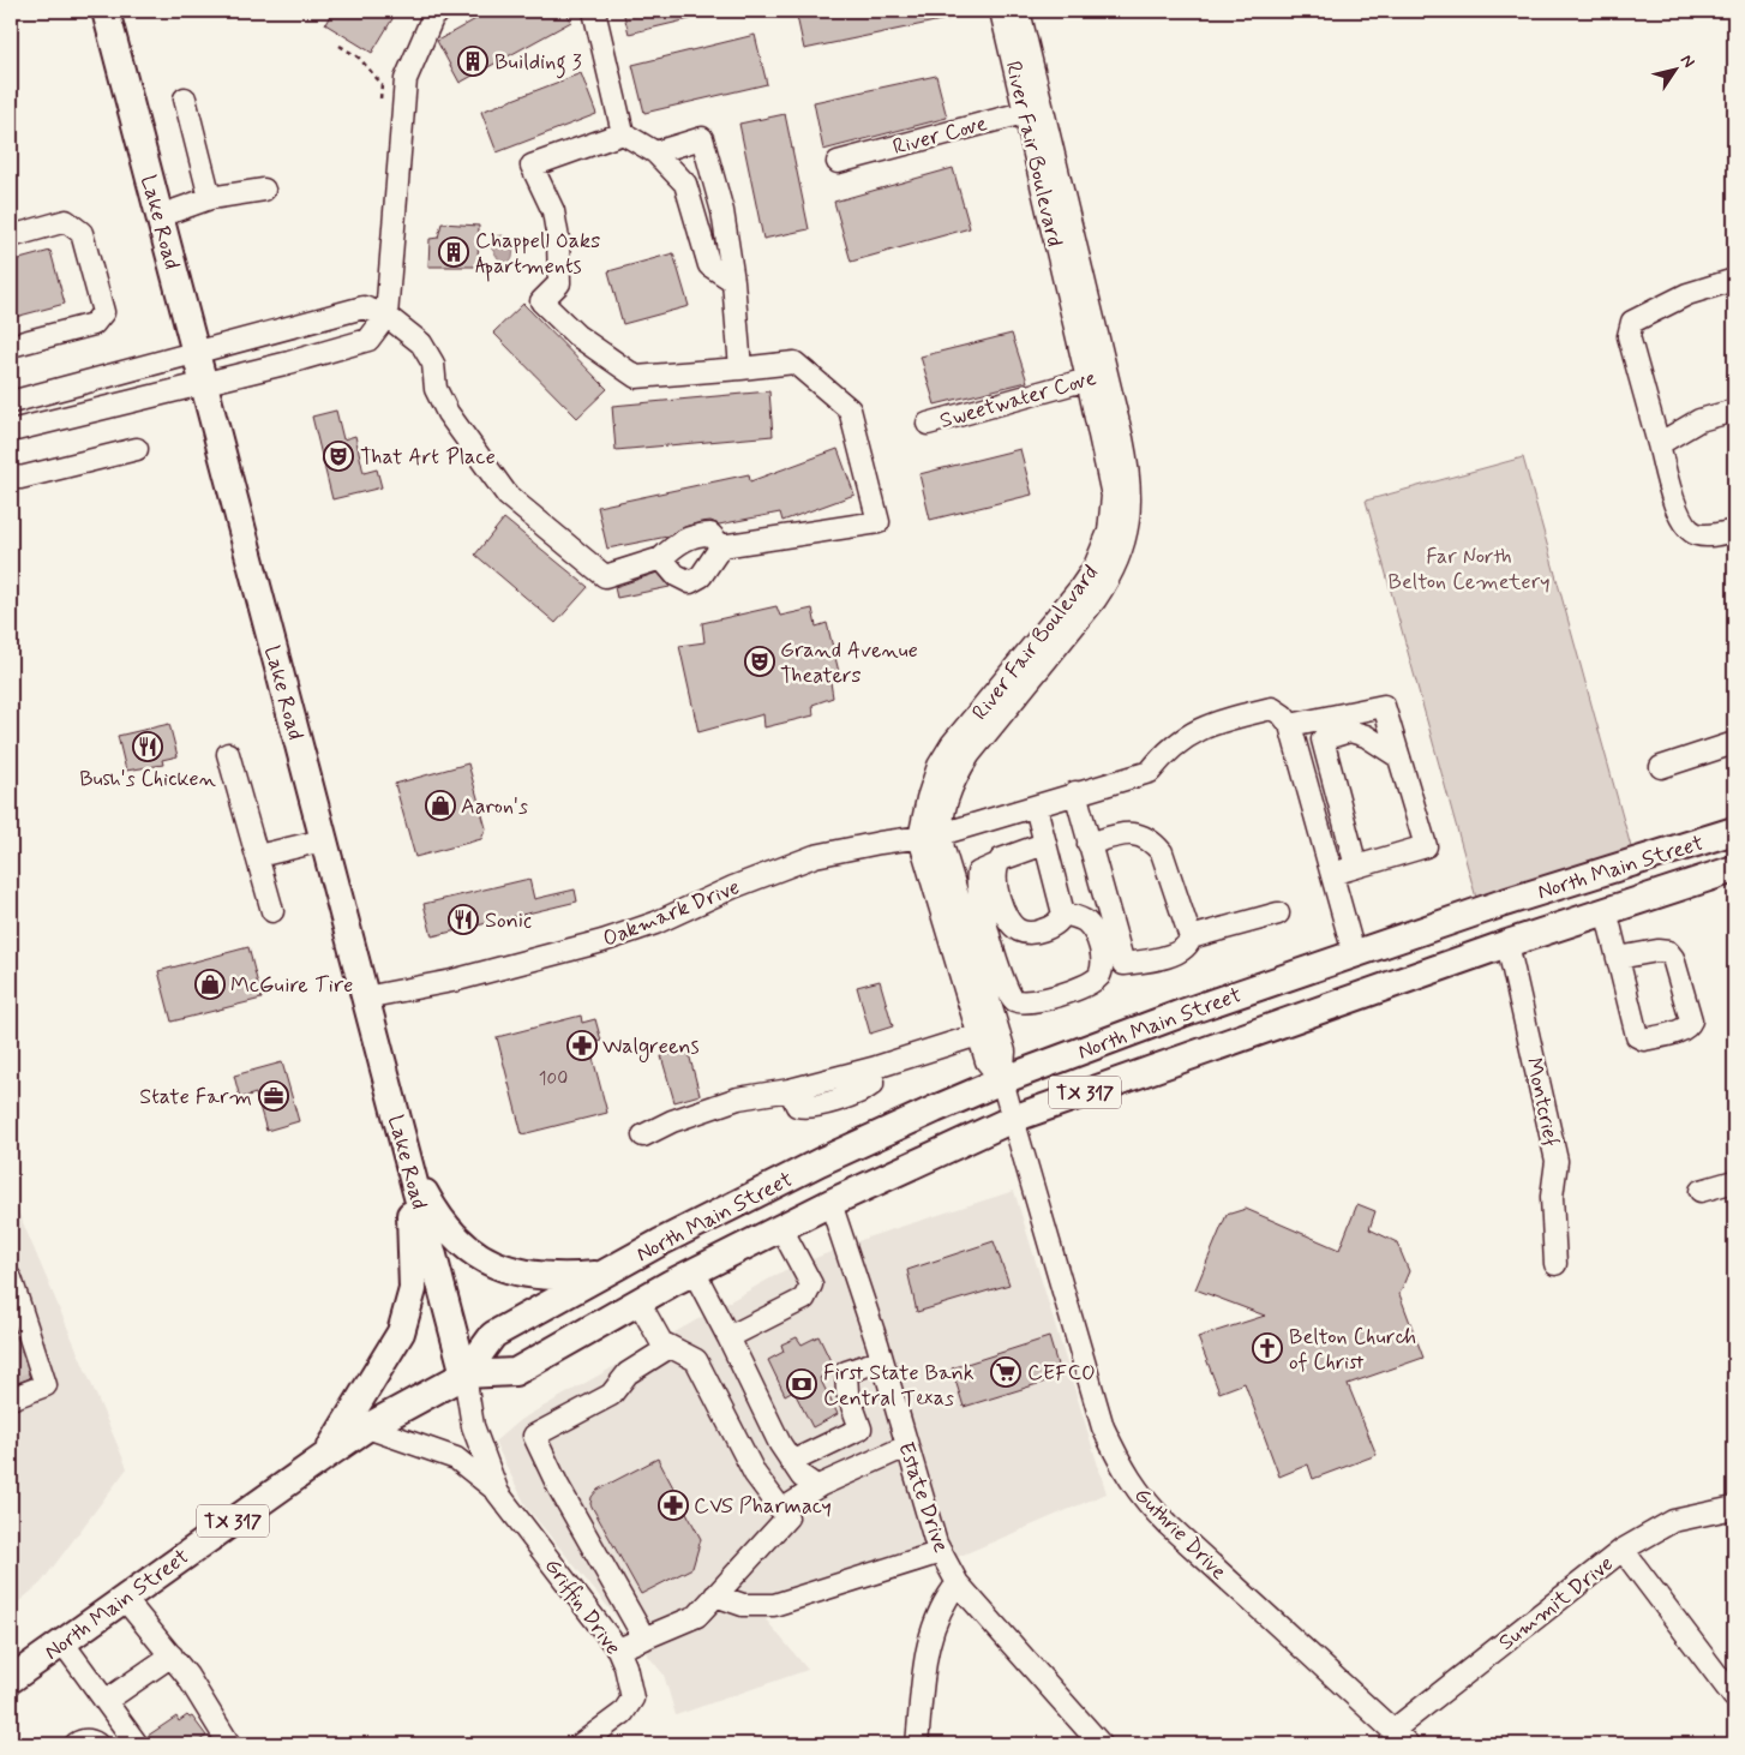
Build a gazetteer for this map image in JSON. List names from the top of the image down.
{
  "streets": {
    "main road": ["Lake Road", "North Main Street", "TX 317"],
    "street": [
      "River Cove",
      "River Fair Boulevard",
      "Sweetwater Cove",
      "Oakmark Drive",
      "Montcrief",
      "Estate Drive",
      "Guthrie Drive",
      "Summit Drive",
      "Griffin Drive"
    ]
  },
  "crossings": [
    ["River Cove", "River Fair Boulevard"],
    ["River Fair Boulevard", "Sweetwater Cove"],
    ["River Fair Boulevard", "North Main Street"],
    ["River Fair Boulevard", "Oakmark Drive"],
    ["River Fair Boulevard", "Guthrie Drive"],
    ["Lake Road", "North Main Street"],
    ["Lake Road", "Oakmark Drive"],
    ["Lake Road", "Griffin Drive"],
    ["North Main Street", "Montcrief"],
    ["North Main Street", "Estate Drive"],
    ["North Main Street", "Guthrie Drive"],
    ["North Main Street", "Griffin Drive"],
    ["Guthrie Drive", "Summit Drive"]
  ],
  "parks": ["Far North Belton Cemetery"],
  "places": {
    "building": ["Building 3", "Chappell Oaks Apartments"],
    "theatre": ["That Art Place", "Grand Avenue Theaters"],
    "restaurant": ["Bush's Chicken", "Sonic"],
    "shop": ["Aaron's", "McGuire Tire"],
    "pharmacy": ["Walgreens", "CVS Pharmacy"],
    "office": ["State Farm"],
    "church": ["Belton Church of Christ"],
    "supermarket": ["CEFCO"],
    "bank": ["First State Bank Central Texas"]
  },
  "house_numbers": ["100"],
  "north": "top right"
}
